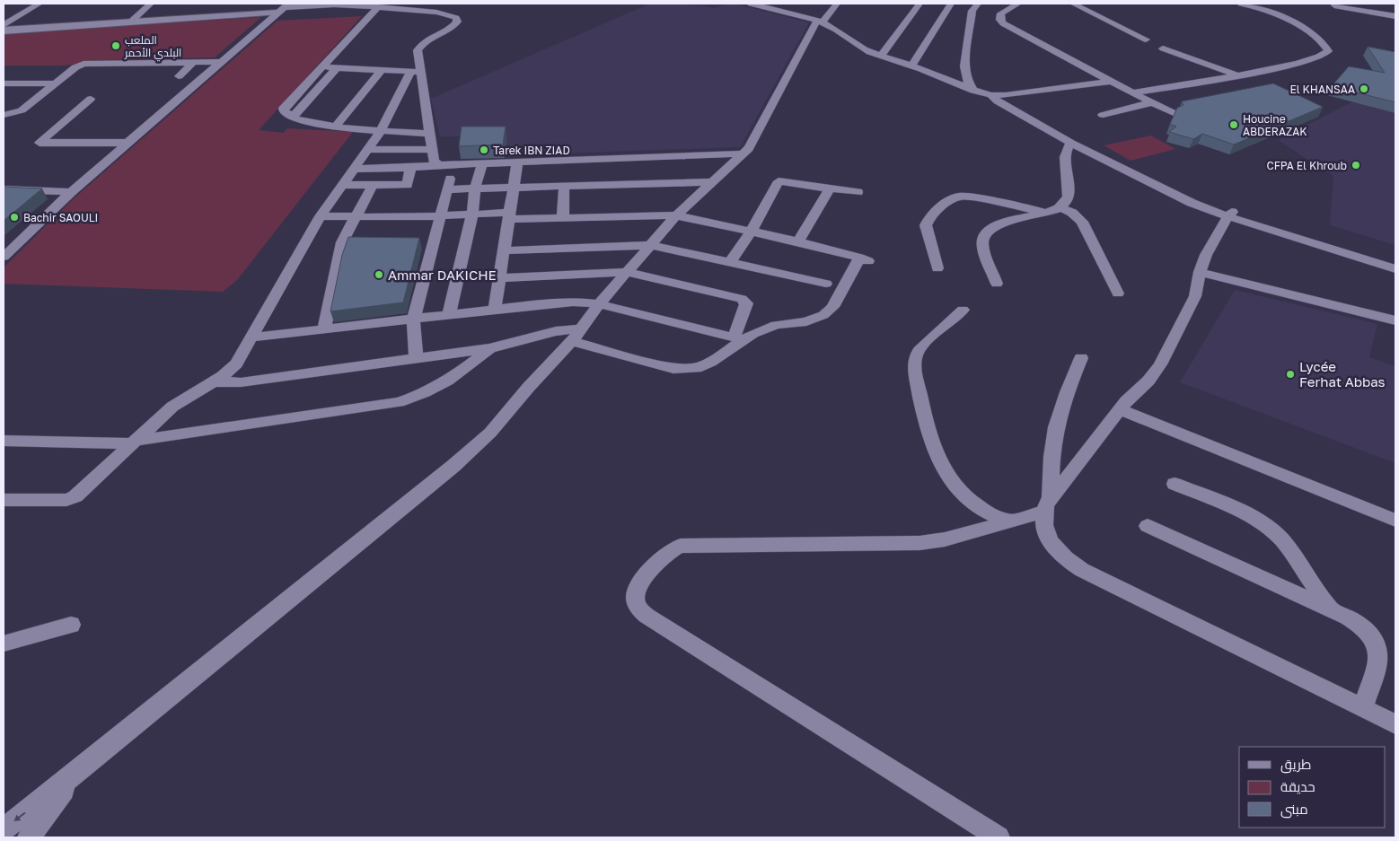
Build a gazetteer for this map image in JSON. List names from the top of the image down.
{
  "places": [
    "الملعب البلدي الأحمر",
    "El KHANSAA",
    "Houcine ABDERAZAK",
    "Tarek IBN ZIAD",
    "CFPA El Khroub",
    "Bachir SAOULI",
    "Ammar DAKICHE",
    "Lycée Ferhat Abbas"
  ],
  "legend": ["طريق", "حديقة", "مبنى"]
}
